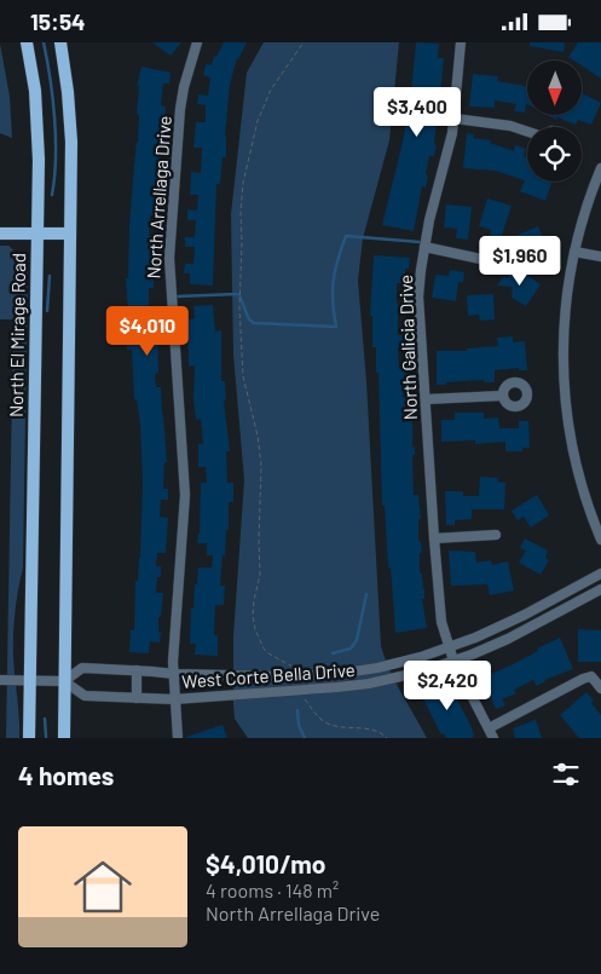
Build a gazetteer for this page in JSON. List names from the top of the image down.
{
  "streets": {
    "main road": ["North El Mirage Road"],
    "street": ["North Arrellaga Drive", "North Galicia Drive", "West Corte Bella Drive"]
  },
  "crossings": [
    ["North Arrellaga Drive", "West Corte Bella Drive"],
    ["North El Mirage Road", "West Corte Bella Drive"],
    ["North Galicia Drive", "West Corte Bella Drive"]
  ],
  "north": "bottom",
  "page": {
    "status": "15:54",
    "price": [
      "$3,400",
      "$1,960",
      "$4,010",
      "$2,420"
    ],
    "heading": "4 homes",
    "list": [
      {
        "name": "$4,010/mo",
        "note": "4 rooms · 148 m² · North Arrellaga Drive"
      }
    ]
  }
}
